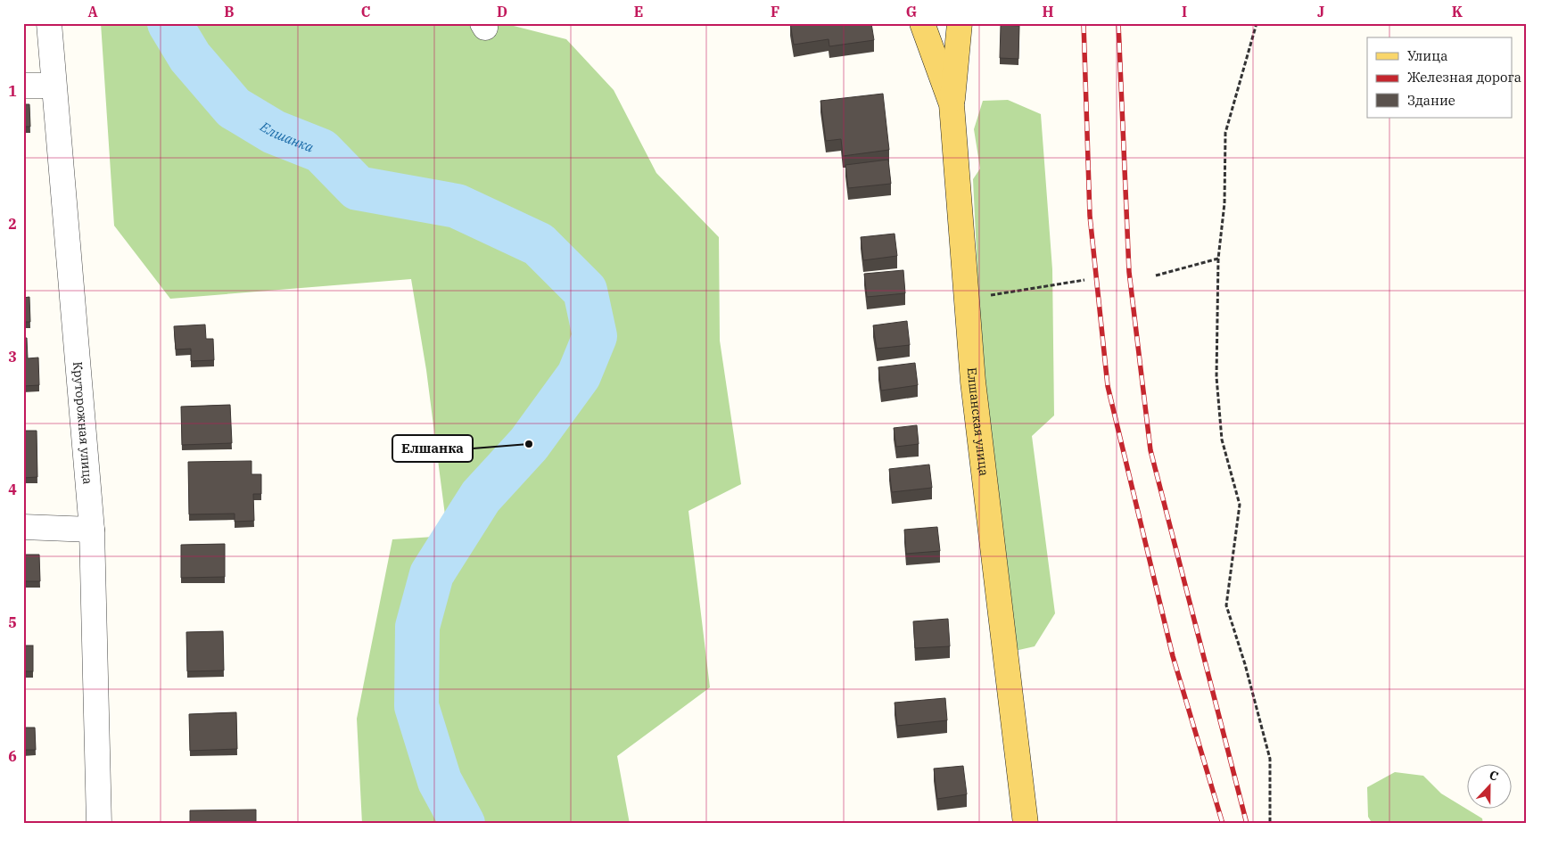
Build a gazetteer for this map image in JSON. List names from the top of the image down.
{
  "streets": {
    "main road": ["Елшанская улица"],
    "street": ["Круторожная улица"]
  },
  "water": ["Елшанка"],
  "places": ["Елшанка"],
  "legend": ["Улица", "Железная дорога", "Здание"],
  "north": "top",
  "grid": {
    "columns": [
      "A",
      "B",
      "C",
      "D",
      "E",
      "F",
      "G",
      "H",
      "I",
      "J",
      "K"
    ],
    "rows": [
      "1",
      "2",
      "3",
      "4",
      "5",
      "6"
    ]
  }
}
